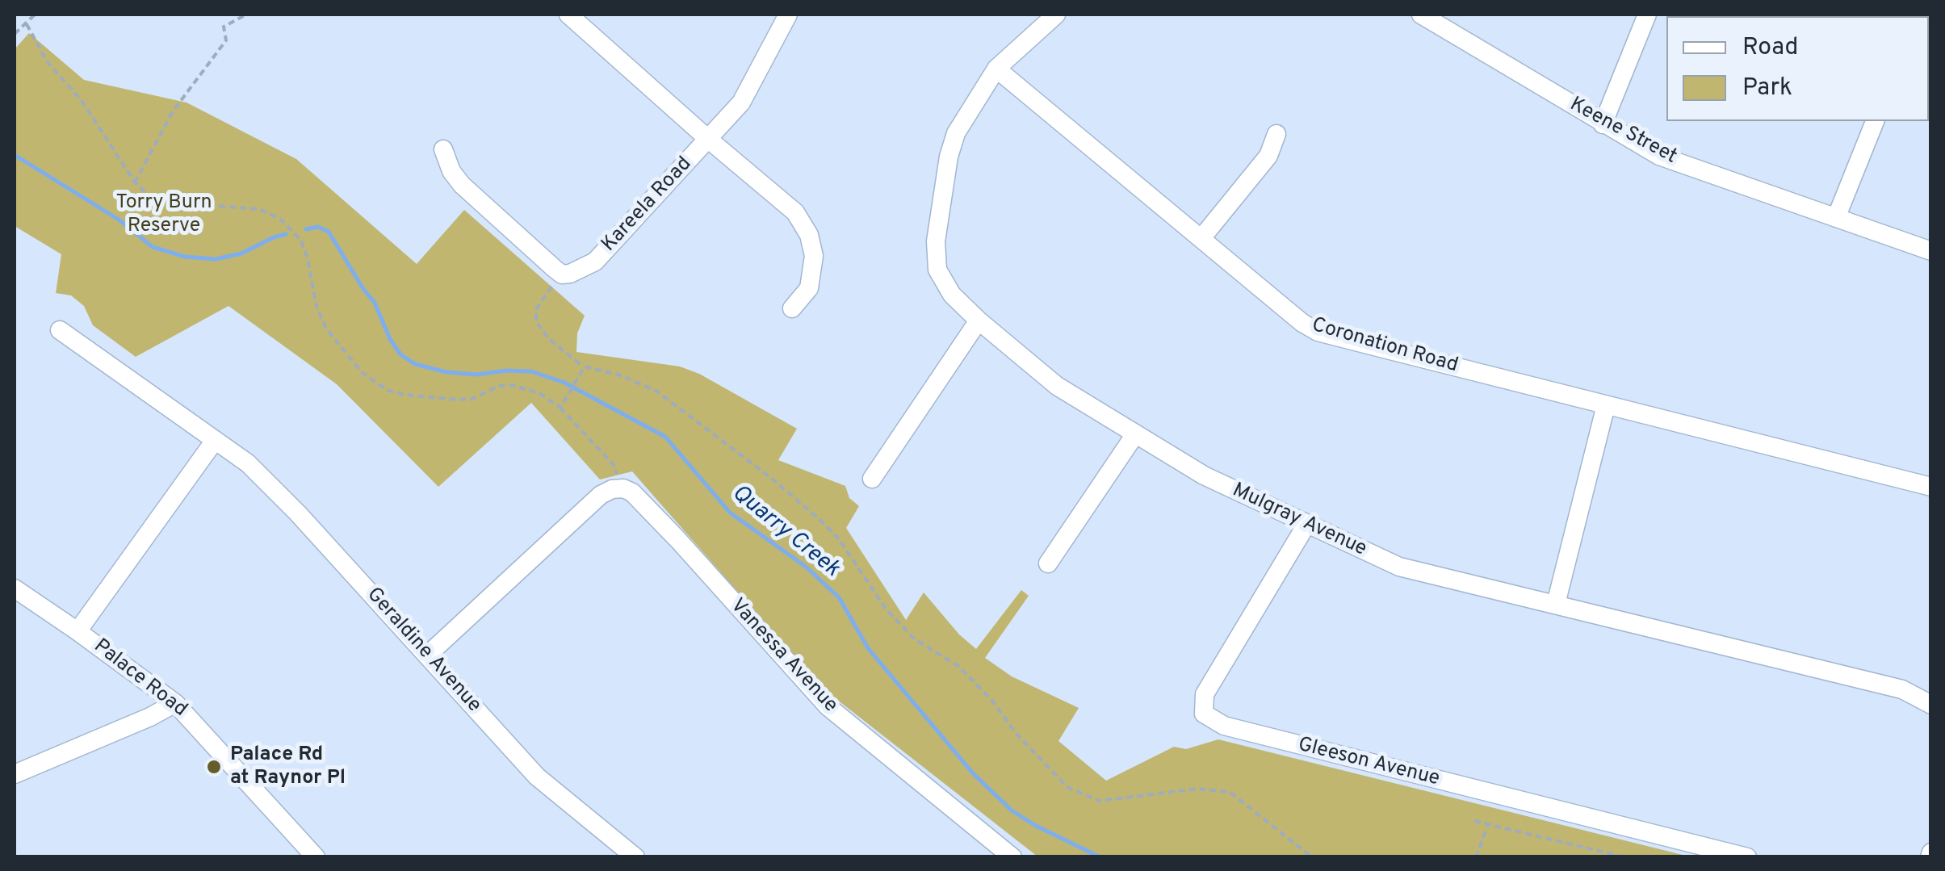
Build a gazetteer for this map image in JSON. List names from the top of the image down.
{
  "streets": {
    "street": [
      "Keene Street",
      "Kareela Road",
      "Coronation Road",
      "Mulgray Avenue",
      "Geraldine Avenue",
      "Vanessa Avenue",
      "Palace Road",
      "Gleeson Avenue"
    ]
  },
  "crossings": [
    ["Coronation Road", "Mulgray Avenue"],
    ["Mulgray Avenue", "Gleeson Avenue"]
  ],
  "water": ["Quarry Creek"],
  "parks": ["Torry Burn Reserve"],
  "places": ["Palace Rd at Raynor Pl"],
  "legend": ["Road", "Park"]
}
